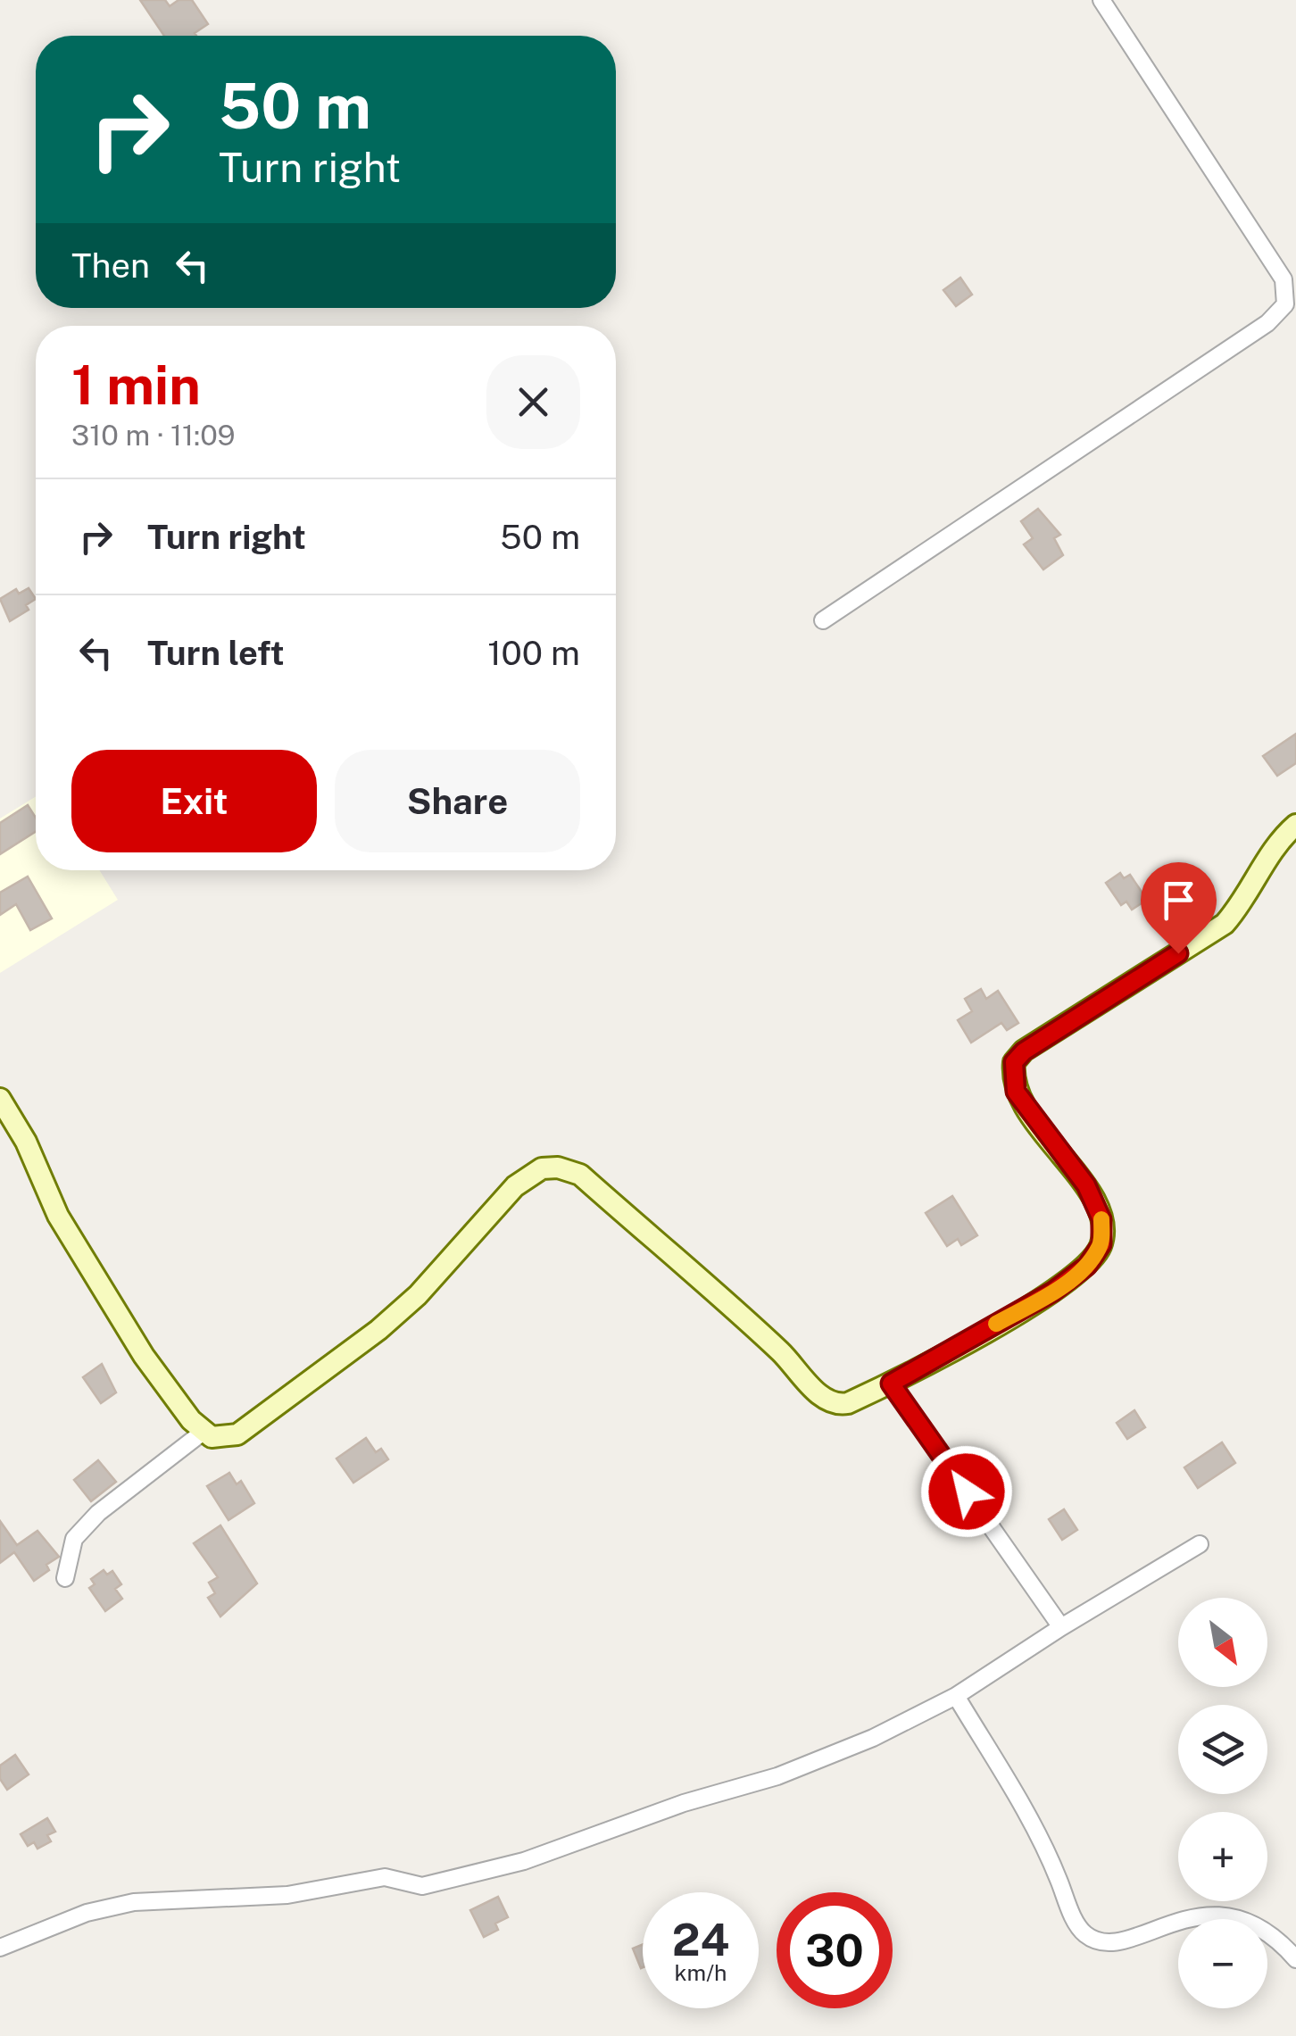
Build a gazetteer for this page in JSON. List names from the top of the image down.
{
  "north": "bottom right",
  "page": {
    "turn": ["50 m", "Turn right"],
    "then": "Then",
    "heading": ["1 min", "310 m · 11:09"],
    "list": [
      {
        "name": "Turn right",
        "value": "50 m"
      },
      {
        "name": "Turn left",
        "value": "100 m"
      }
    ],
    "buttons": ["Exit", "Share"],
    "map_buttons": ["+", "−"],
    "speed": "24 km/h",
    "limit": "30"
  }
}
